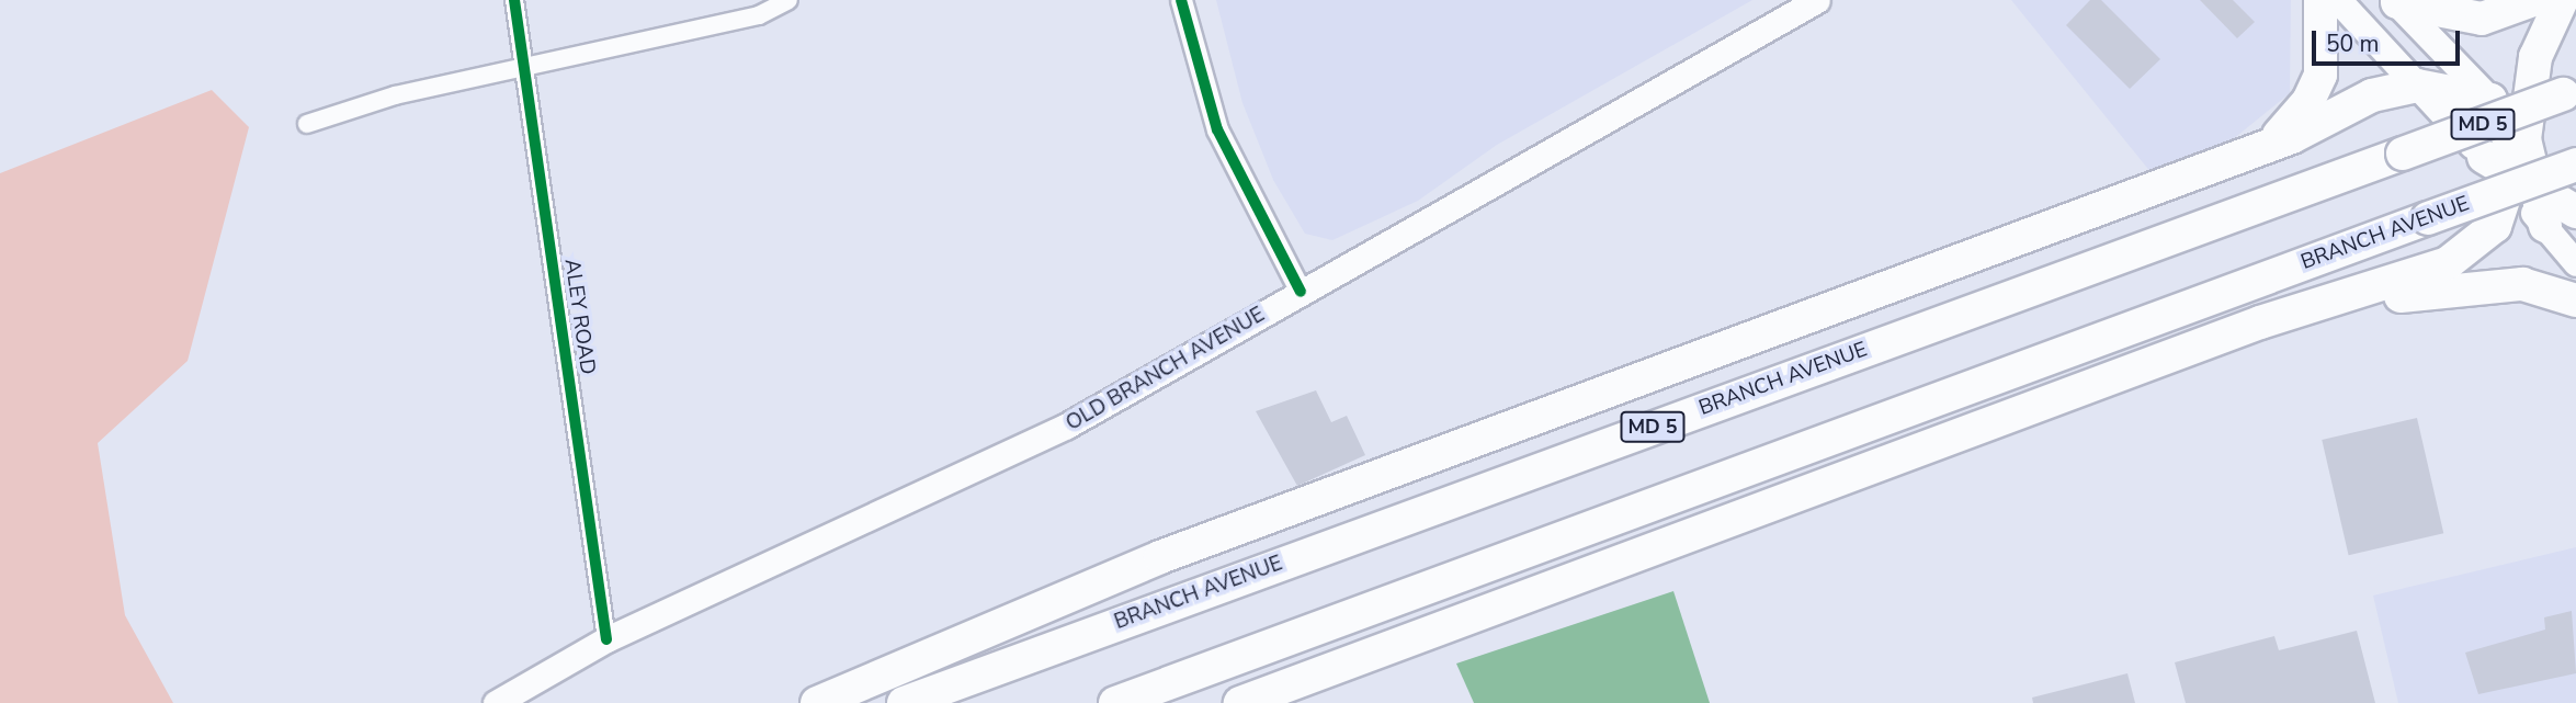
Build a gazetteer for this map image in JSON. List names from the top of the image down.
{
  "streets": {
    "highway": ["MD 5", "BRANCH AVENUE"],
    "main road": ["OLD BRANCH AVENUE"],
    "street": ["ALEY ROAD"]
  },
  "crossings": [
    ["ALEY ROAD", "OLD BRANCH AVENUE"]
  ],
  "scale_bar": "50 m"
}
